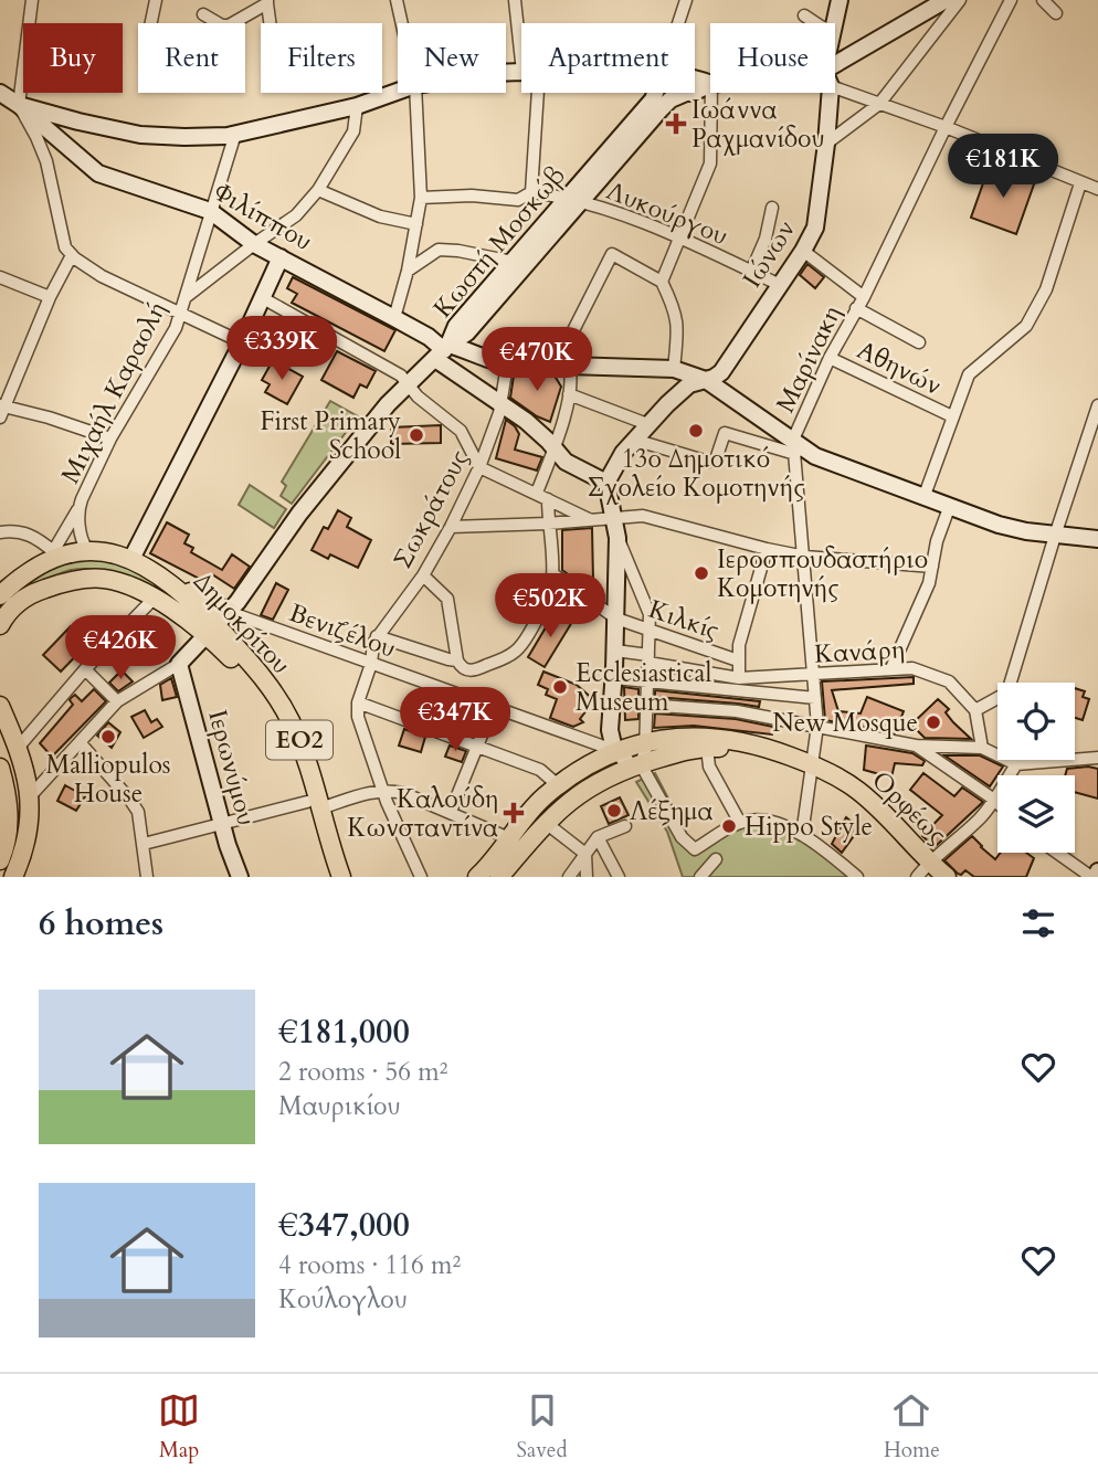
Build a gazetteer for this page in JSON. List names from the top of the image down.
{
  "streets": {
    "main road": ["Δημοκρίτου", "ΕΟ2", "Ορφέως"],
    "street": [
      "Λυκούργου",
      "Φιλίππου",
      "Κωστή Μοσκώβ",
      "Ιώνων",
      "Μαρίνακη",
      "Αθηνών",
      "Μιχαήλ Καραολή",
      "Σωκράτους",
      "Κιλκίς",
      "Βενιζέλου",
      "Κανάρη",
      "Ιερωνύμου"
    ]
  },
  "crossings": [
    ["Λυκούργου", "Κωστή Μοσκώβ"],
    ["Λυκούργου", "Ιώνων"],
    ["Φιλίππου", "Κωστή Μοσκώβ"],
    ["Φιλίππου", "Ιώνων"],
    ["Φιλίππου", "Μιχαήλ Καραολή"],
    ["Φιλίππου", "Σωκράτους"],
    ["Μαρίνακη", "Αθηνών"],
    ["Μιχαήλ Καραολή", "Δημοκρίτου"],
    ["Σωκράτους", "Βενιζέλου"],
    ["Κιλκίς", "Κανάρη"],
    ["Βενιζέλου", "Ορφέως"]
  ],
  "places": {
    "health": ["Ιωάννα Ραχμανίδου", "Καλούδη Κωνσταντίνα"],
    "other": [
      "13ο Δημοτικό Σχολείο Κομοτηνής",
      "First Primary School",
      "Ιεροσπουδαστήριο Κομοτηνής",
      "Ecclesiastical Museum",
      "New Mosque",
      "Malliopulos House",
      "Λέξημα",
      "Hippo Style"
    ]
  },
  "page": {
    "chip": [
      "Buy",
      "Rent",
      "Filters",
      "New",
      "Apartment",
      "House"
    ],
    "price": [
      "€181K",
      "€339K",
      "€470K",
      "€502K",
      "€426K",
      "€347K"
    ],
    "heading": "6 homes",
    "list": [
      {
        "name": "€181,000",
        "note": "2 rooms · 56 m² · Μαυρικίου"
      },
      {
        "name": "€347,000",
        "note": "4 rooms · 116 m² · Κούλογλου"
      }
    ],
    "tabs": ["Map", "Saved", "Home"]
  }
}
